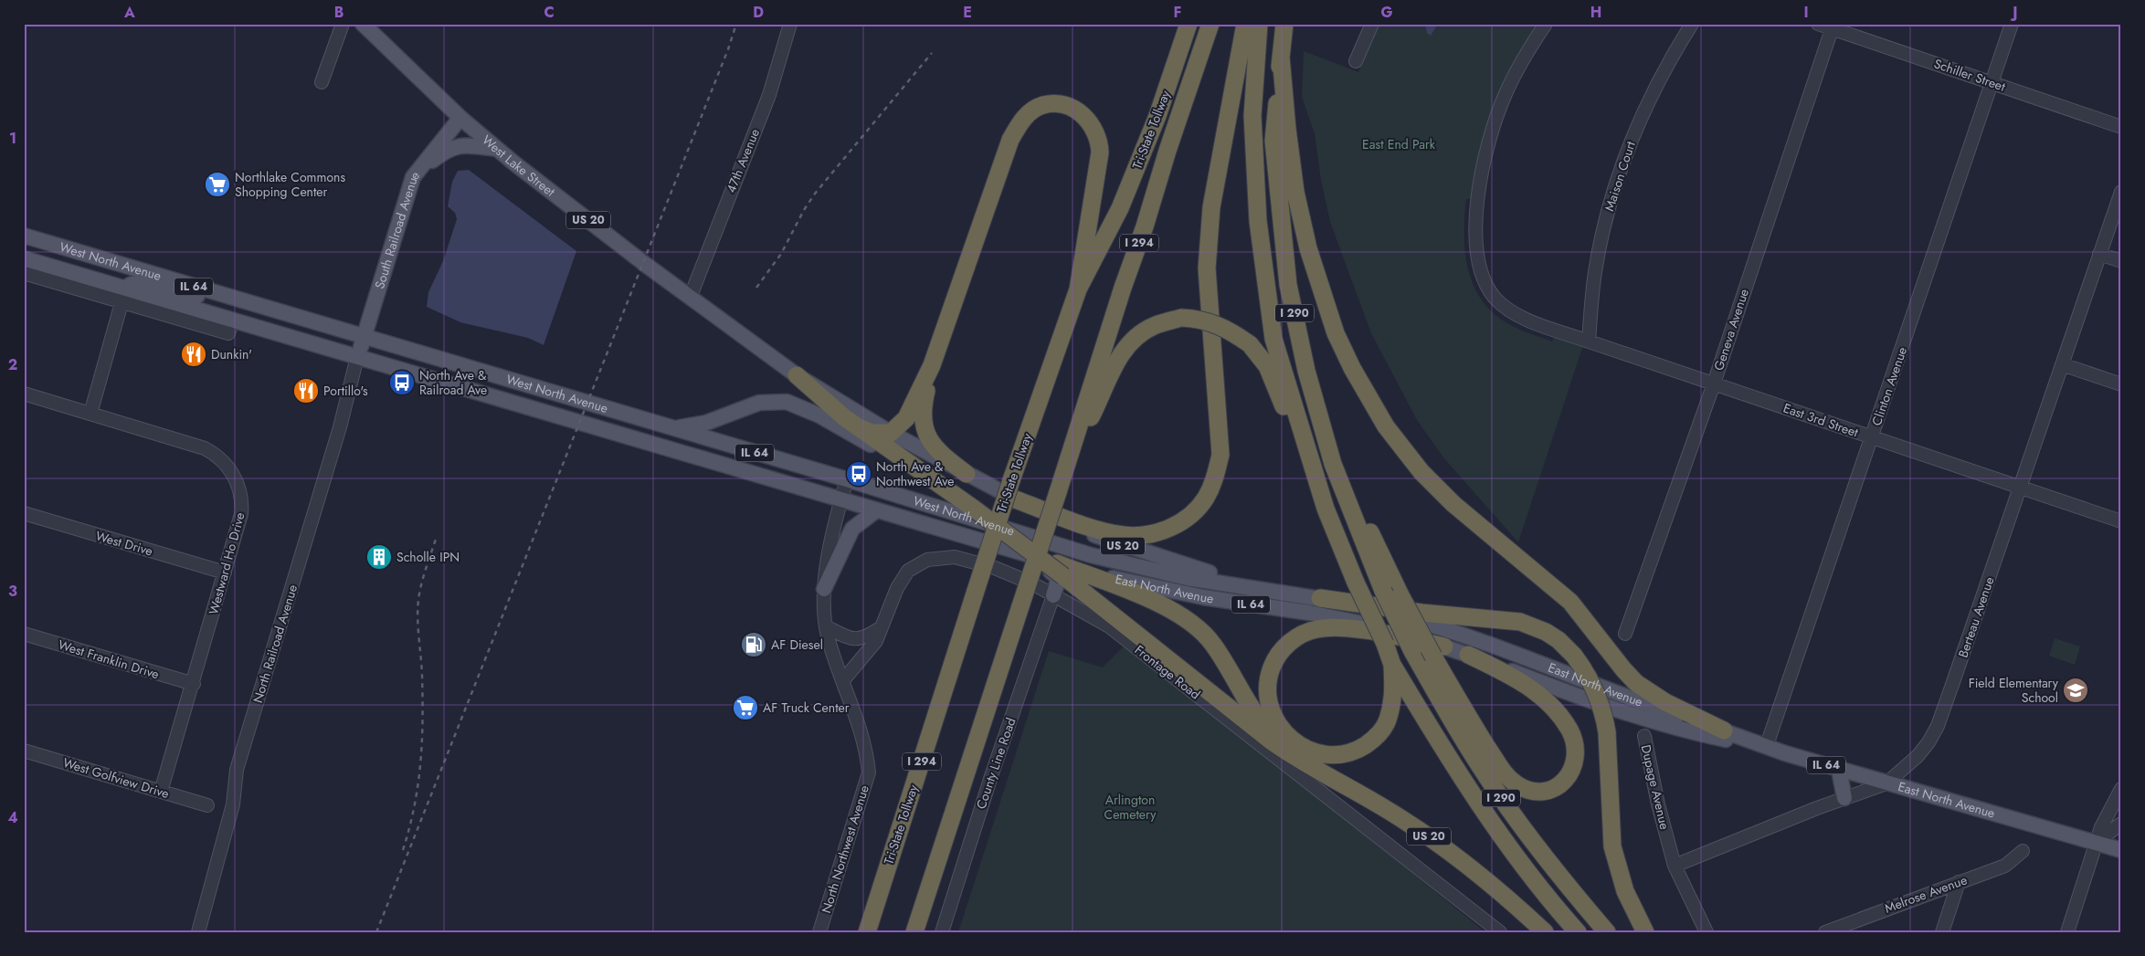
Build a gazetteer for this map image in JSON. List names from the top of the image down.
{
  "streets": {
    "highway": [
      "Tri-State Tollway",
      "US 20",
      "I 294",
      "I 290"
    ],
    "main road": [
      "West Lake Street",
      "South Railroad Avenue",
      "West North Avenue",
      "IL 64",
      "East North Avenue"
    ],
    "street": [
      "Schiller Street",
      "47th Avenue",
      "Maison Court",
      "Geneva Avenue",
      "Clinton Avenue",
      "East 3rd Street",
      "West Drive",
      "Westward Ho Drive",
      "Berteau Avenue",
      "North Railroad Avenue",
      "West Franklin Drive",
      "Frontage Road",
      "County Line Road",
      "West Golfview Drive",
      "Dupage Avenue",
      "North Northwest Avenue",
      "Melrose Avenue"
    ]
  },
  "crossings": [
    ["Schiller Street", "Geneva Avenue"],
    ["Schiller Street", "Clinton Avenue"],
    ["Tri-State Tollway", "US 20"],
    ["47th Avenue", "West Lake Street"],
    ["West Lake Street", "US 20"],
    ["West Lake Street", "South Railroad Avenue"],
    ["Maison Court", "East 3rd Street"],
    ["US 20", "West North Avenue"],
    ["US 20", "East North Avenue"],
    ["South Railroad Avenue", "West North Avenue"],
    ["South Railroad Avenue", "North Railroad Avenue"],
    ["West North Avenue", "East North Avenue"],
    ["West North Avenue", "North Railroad Avenue"],
    ["West North Avenue", "North Northwest Avenue"],
    ["Geneva Avenue", "East 3rd Street"],
    ["Clinton Avenue", "East 3rd Street"],
    ["Clinton Avenue", "East North Avenue"],
    ["East 3rd Street", "Berteau Avenue"],
    ["West Drive", "Westward Ho Drive"],
    ["Westward Ho Drive", "West Franklin Drive"],
    ["Westward Ho Drive", "West Golfview Drive"],
    ["East North Avenue", "Berteau Avenue"],
    ["Berteau Avenue", "Dupage Avenue"],
    ["Frontage Road", "County Line Road"],
    ["Frontage Road", "North Northwest Avenue"]
  ],
  "parks": ["East End Park", "Arlington Cemetery"],
  "places": {
    "supermarket": ["Northlake Commons Shopping Center", "AF Truck Center"],
    "restaurant": ["Dunkin'", "Portillo's"],
    "bus stop": ["North Ave & Railroad Ave", "North Ave & Northwest Ave"],
    "building": ["Scholle IPN"],
    "fuel station": ["AF Diesel"],
    "school or university": ["Field Elementary School"]
  },
  "grid": {
    "columns": [
      "A",
      "B",
      "C",
      "D",
      "E",
      "F",
      "G",
      "H",
      "I",
      "J"
    ],
    "rows": [
      "1",
      "2",
      "3",
      "4"
    ]
  }
}
